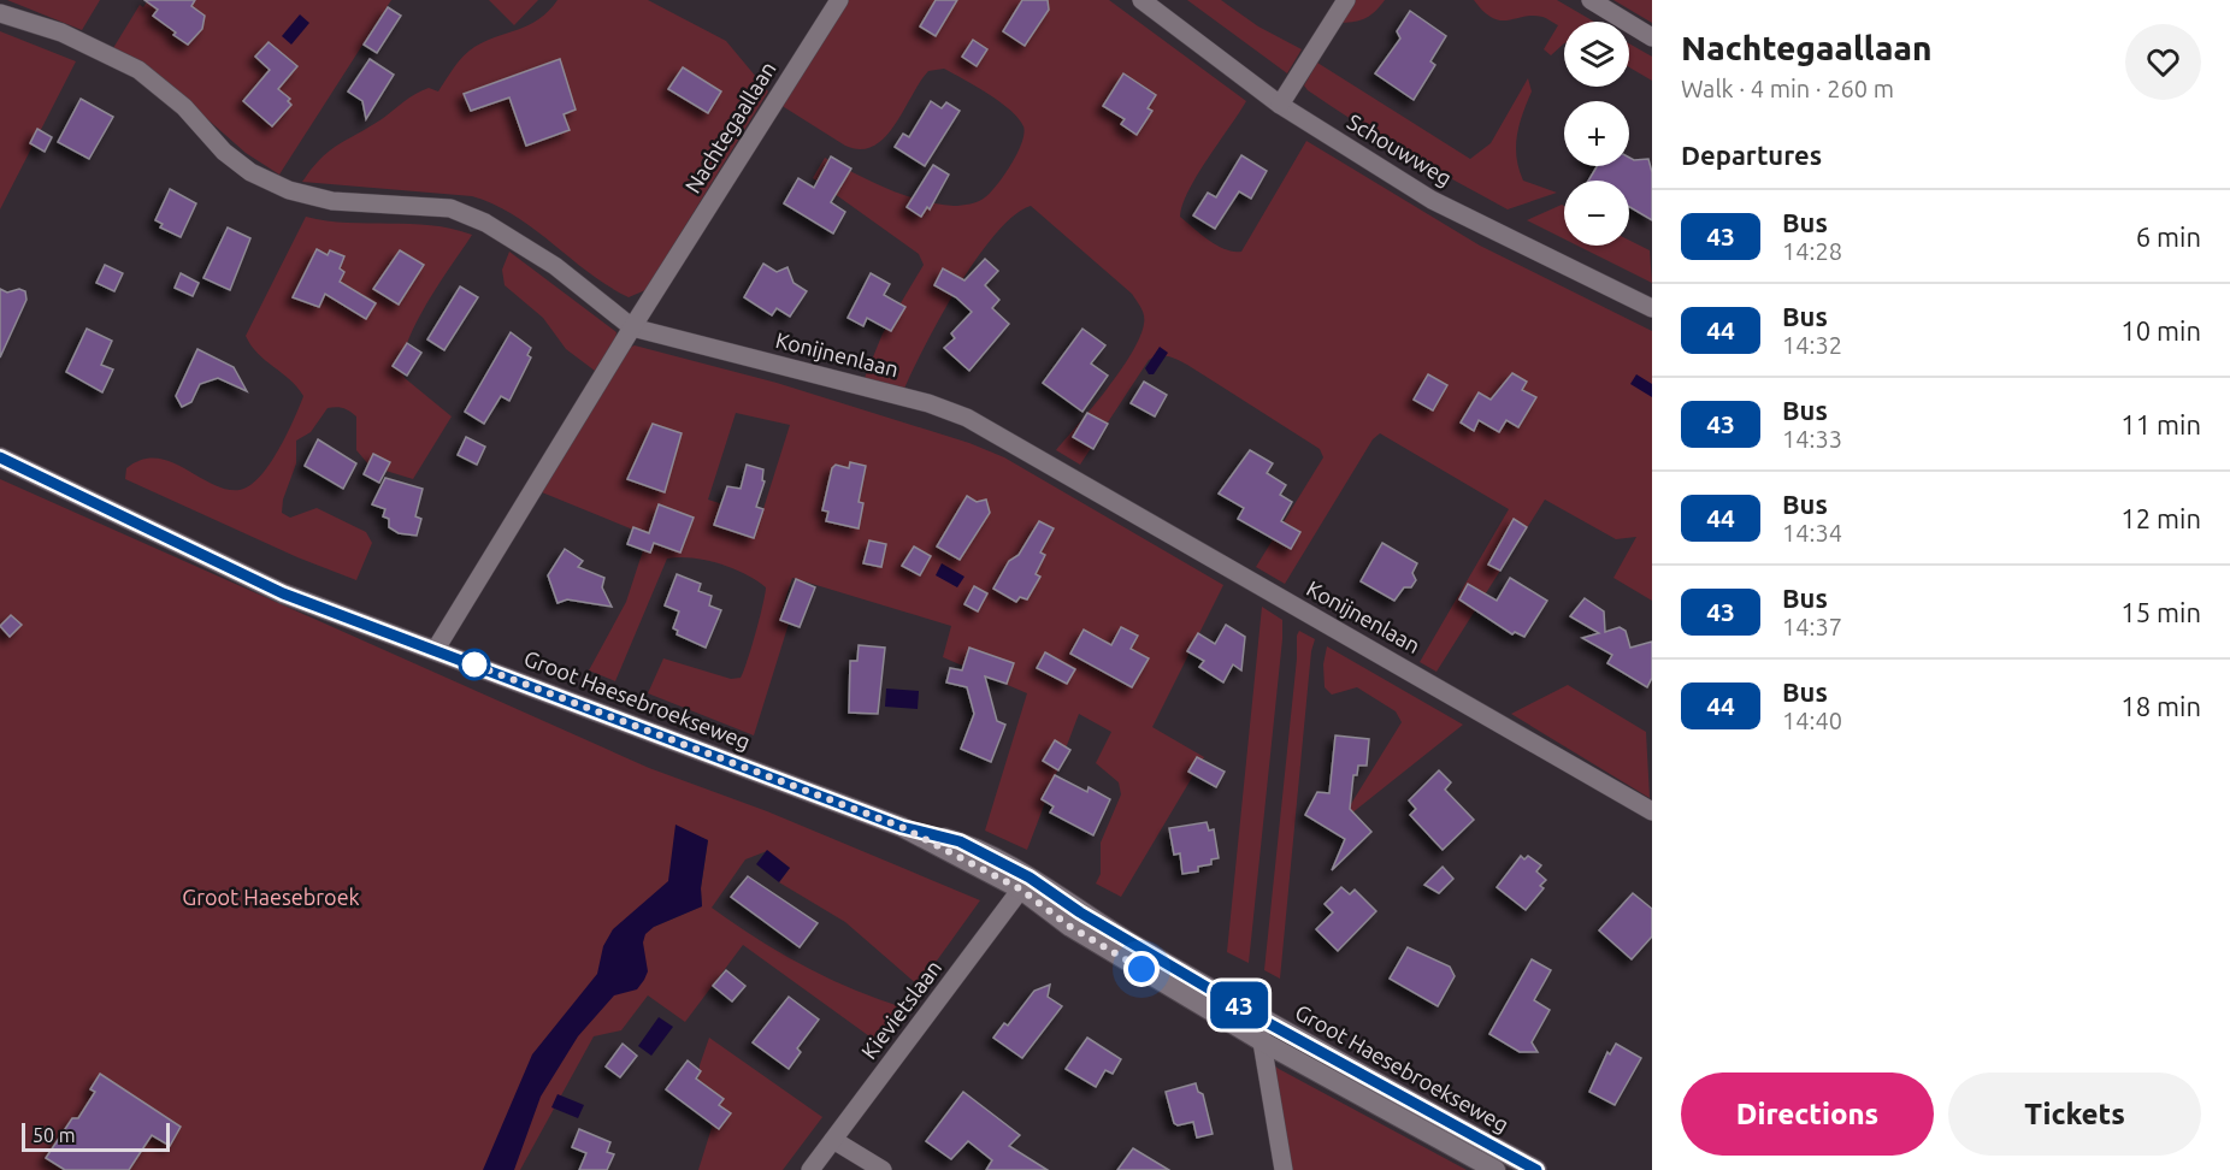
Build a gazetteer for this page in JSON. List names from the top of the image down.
{
  "streets": {
    "street": [
      "Nachtegaallaan",
      "Schouwweg",
      "Konijnenlaan",
      "Groot Haesebroekseweg",
      "Kievietslaan"
    ]
  },
  "crossings": [
    ["Nachtegaallaan", "Konijnenlaan"],
    ["Nachtegaallaan", "Groot Haesebroekseweg"],
    ["Groot Haesebroekseweg", "Kievietslaan"]
  ],
  "parks": ["Groot Haesebroek"],
  "lines": ["bus line 43"],
  "scale_bar": "50 m",
  "page": {
    "on_map": "43",
    "heading": [
      ["Nachtegaallaan", "Walk · 4 min · 260 m"],
      "Departures"
    ],
    "map_buttons": ["+", "−"],
    "list": [
      {
        "mark": "43",
        "name": "Bus",
        "note": "14:28",
        "value": "6 min"
      },
      {
        "mark": "44",
        "name": "Bus",
        "note": "14:32",
        "value": "10 min"
      },
      {
        "mark": "43",
        "name": "Bus",
        "note": "14:33",
        "value": "11 min"
      },
      {
        "mark": "44",
        "name": "Bus",
        "note": "14:34",
        "value": "12 min"
      },
      {
        "mark": "43",
        "name": "Bus",
        "note": "14:37",
        "value": "15 min"
      },
      {
        "mark": "44",
        "name": "Bus",
        "note": "14:40",
        "value": "18 min"
      }
    ],
    "buttons": ["Directions", "Tickets"],
    "scale": "50 m"
  }
}
